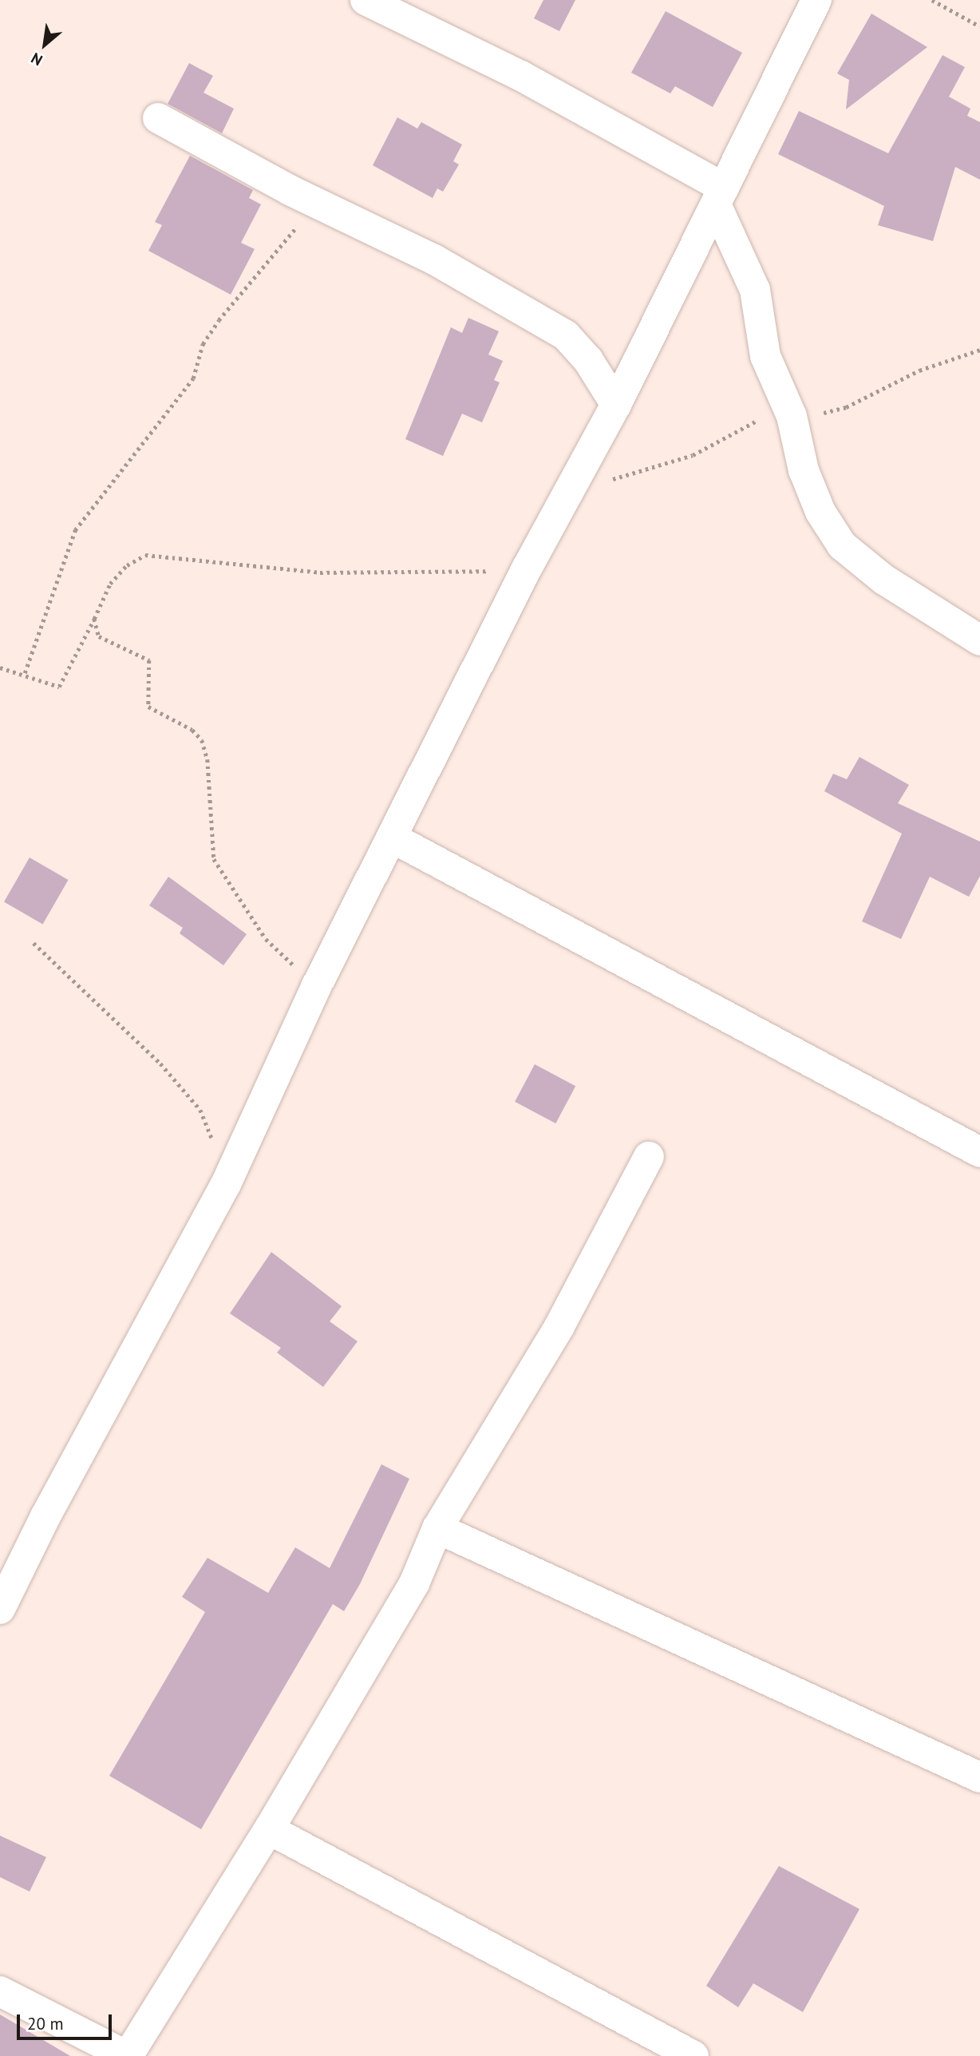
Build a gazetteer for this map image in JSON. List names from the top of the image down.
{
  "scale_bar": "20 m",
  "north": "bottom left"
}
